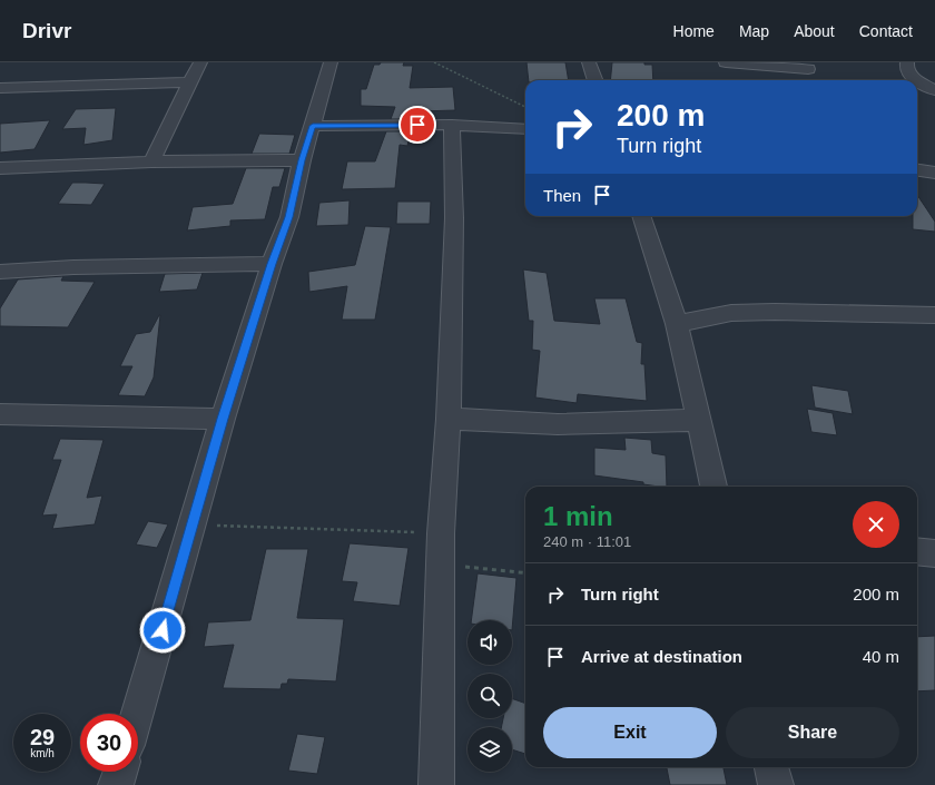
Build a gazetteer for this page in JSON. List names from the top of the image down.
{
  "page": {
    "header": "Drivr",
    "nav": [
      "Home",
      "Map",
      "About",
      "Contact"
    ],
    "turn": ["200 m", "Turn right"],
    "then": "Then",
    "heading": ["1 min", "240 m · 11:01"],
    "list": [
      {
        "name": "Turn right",
        "value": "200 m"
      },
      {
        "name": "Arrive at destination",
        "value": "40 m"
      }
    ],
    "buttons": ["Exit", "Share"],
    "speed": "29 km/h",
    "limit": "30"
  }
}
